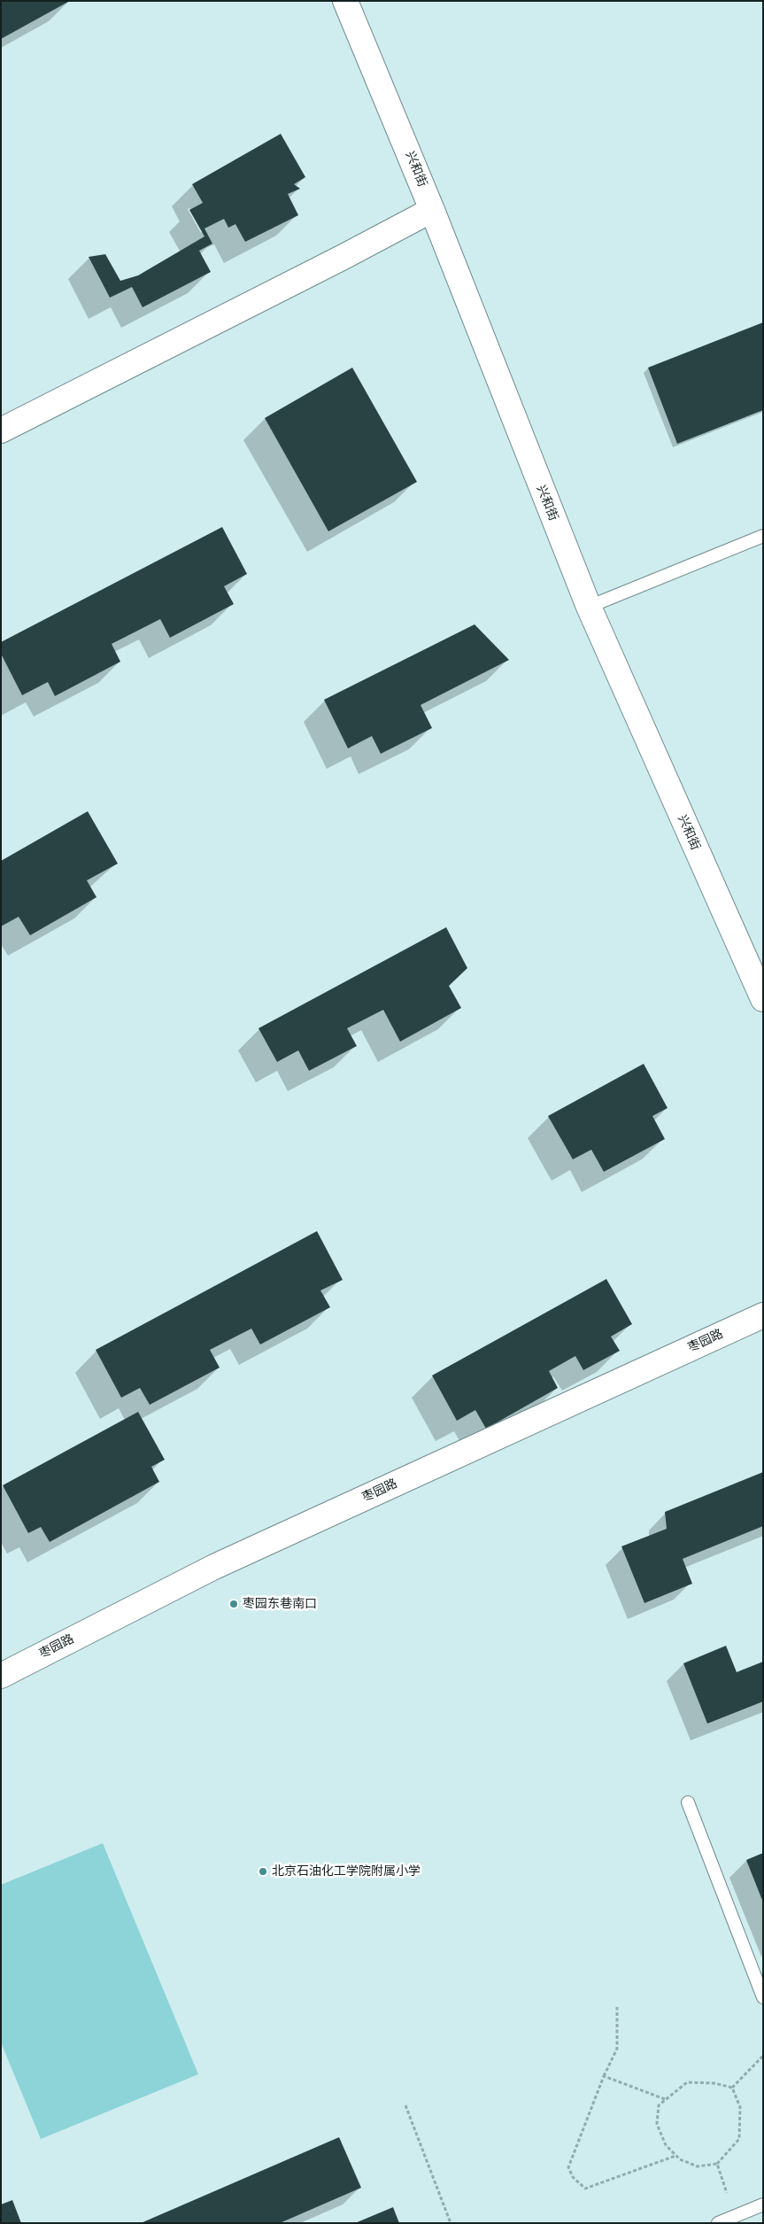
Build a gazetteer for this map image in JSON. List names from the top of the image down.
{
  "streets": {
    "street": ["兴和街", "枣园路"]
  },
  "places": ["枣园东巷南口", "北京石油化工学院附属小学"]
}
